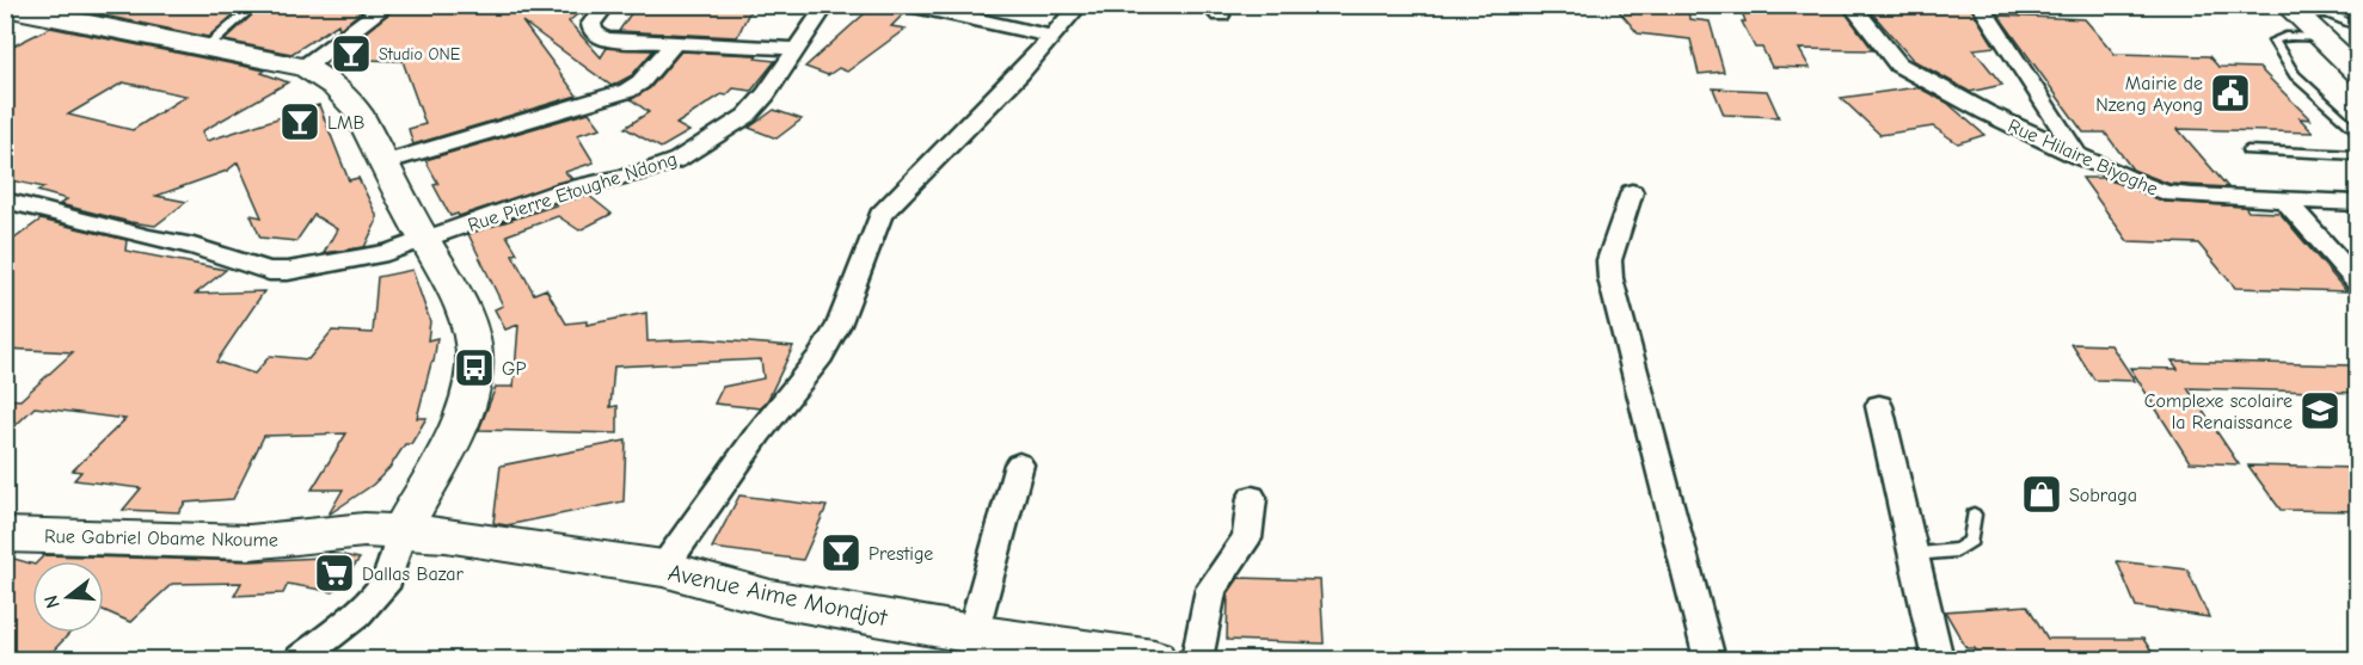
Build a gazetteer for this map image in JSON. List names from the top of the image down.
{
  "streets": {
    "main road": ["Rue Gabriel Obame Nkoume", "Avenue Aime Mondjot"],
    "street": ["Rue Hilaire Biyoghe", "Rue Pierre Etoughe Ndong"]
  },
  "crossings": [
    ["Rue Gabriel Obame Nkoume", "Avenue Aime Mondjot"]
  ],
  "places": {
    "bar": ["Studio ONE", "LMB", "Prestige"],
    "public building": ["Mairie de Nzeng Ayong"],
    "bus stop": ["GP"],
    "school or university": ["Complexe scolaire la Renaissance"],
    "shop": ["Sobraga"],
    "supermarket": ["Dallas Bazar"]
  },
  "north": "left"
}
